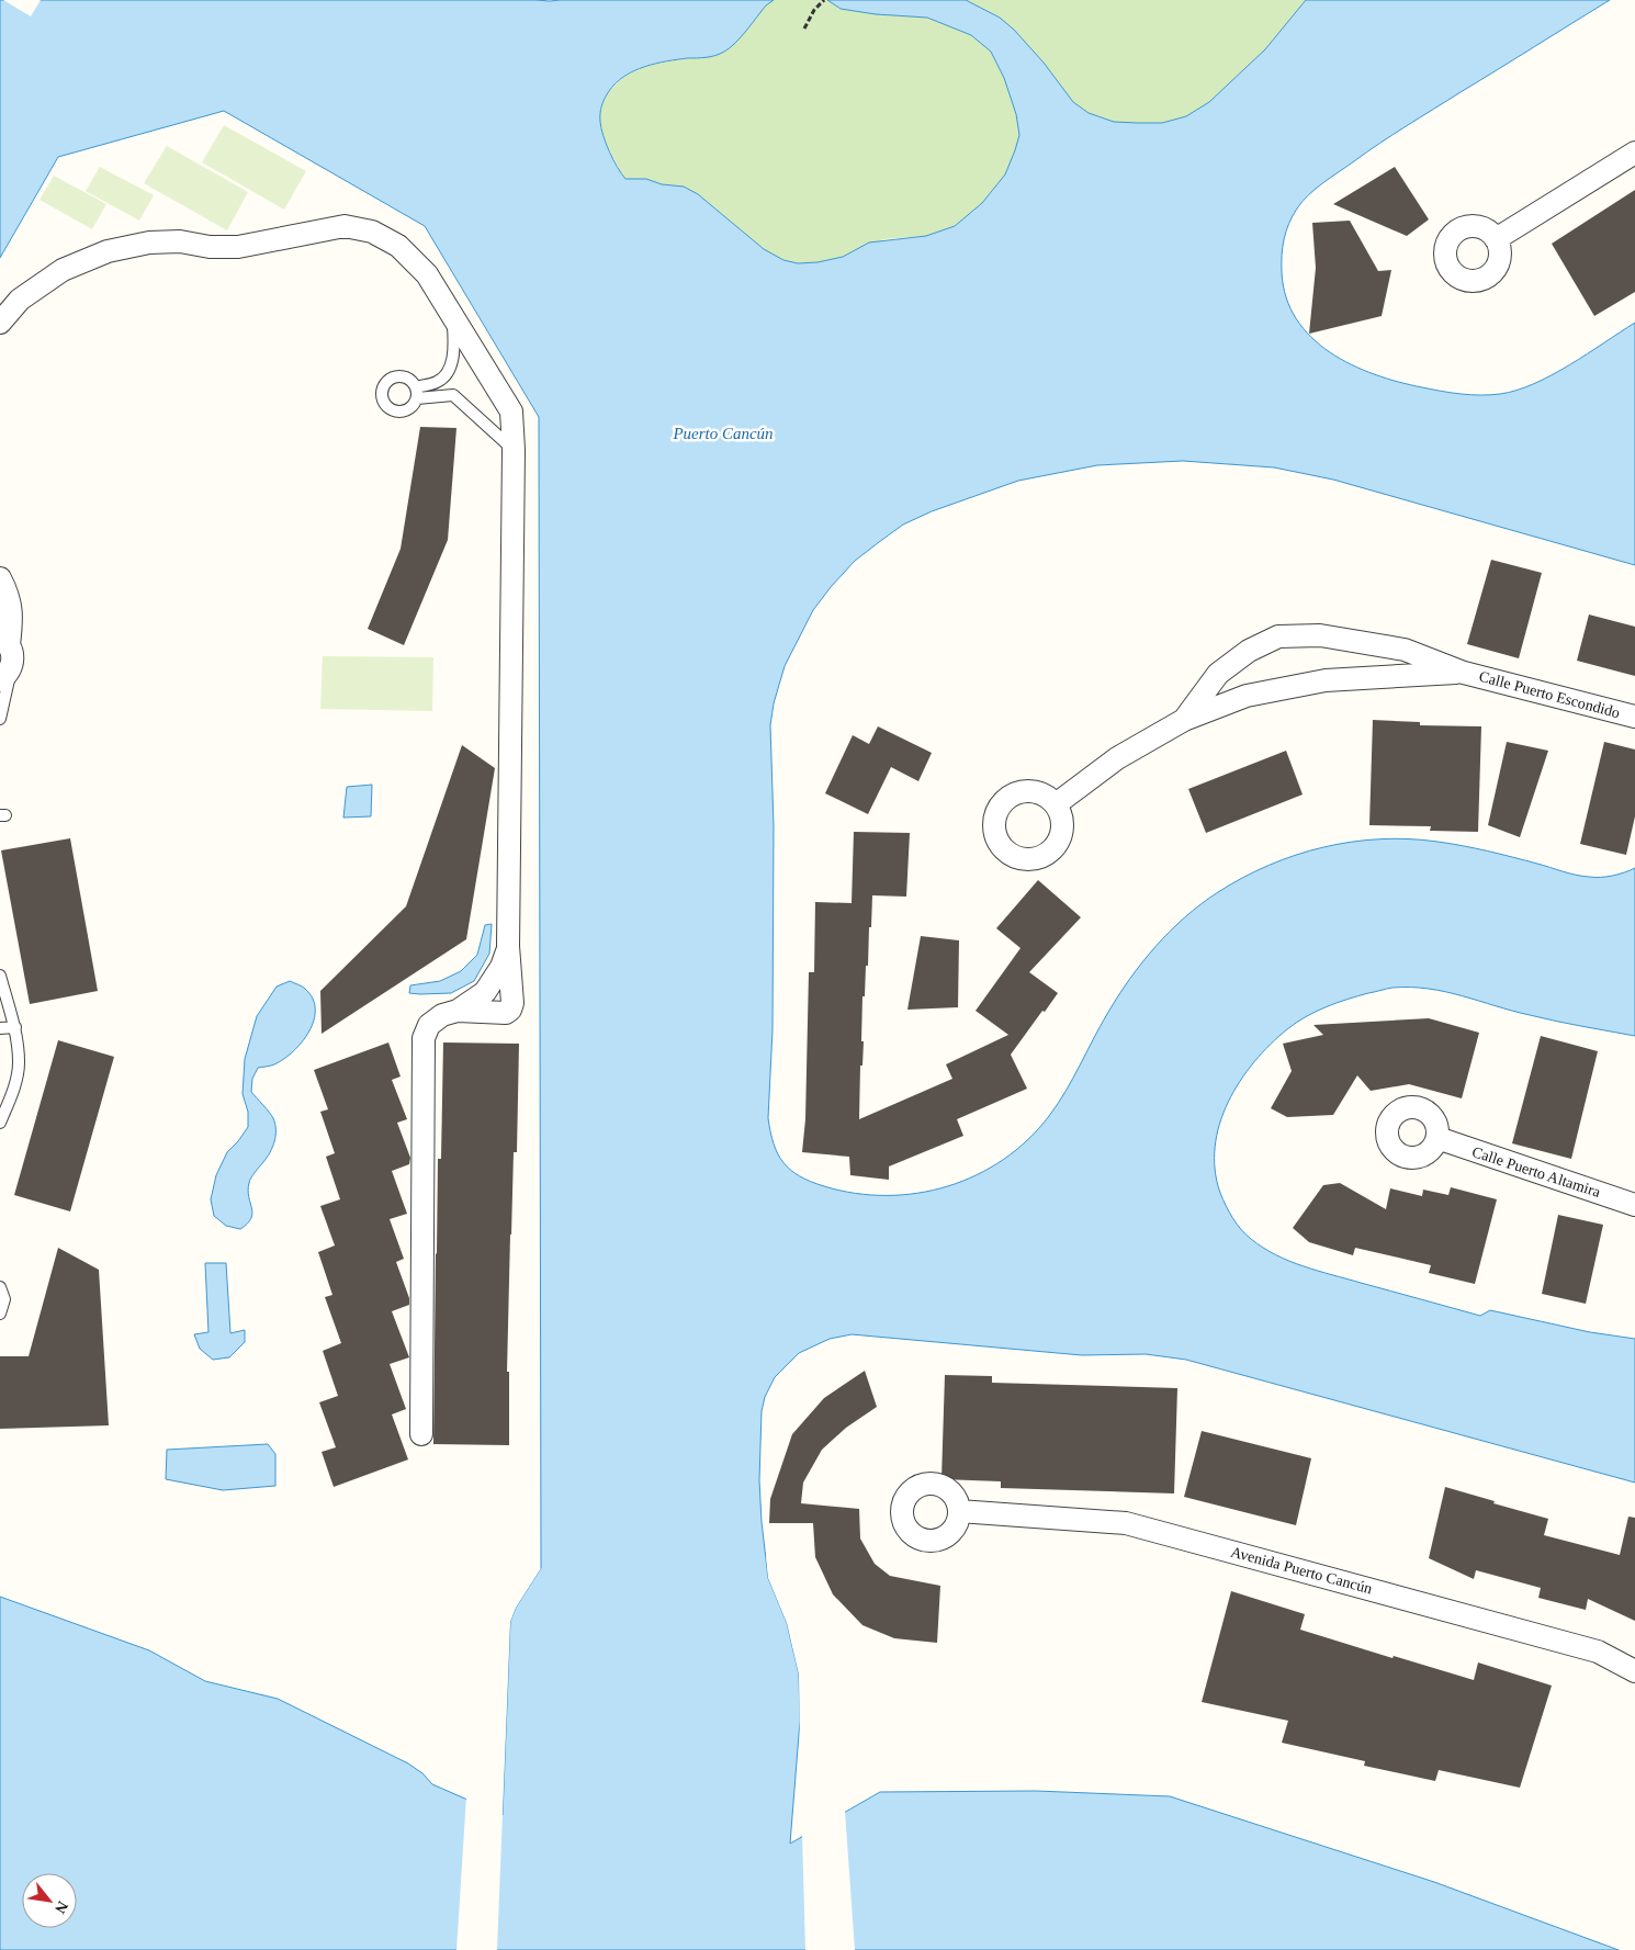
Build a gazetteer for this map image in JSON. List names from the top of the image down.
{
  "streets": {
    "street": ["Calle Puerto Escondido", "Calle Puerto Altamira", "Avenida Puerto Cancún"]
  },
  "water": ["Puerto Cancún"],
  "north": "bottom right"
}
